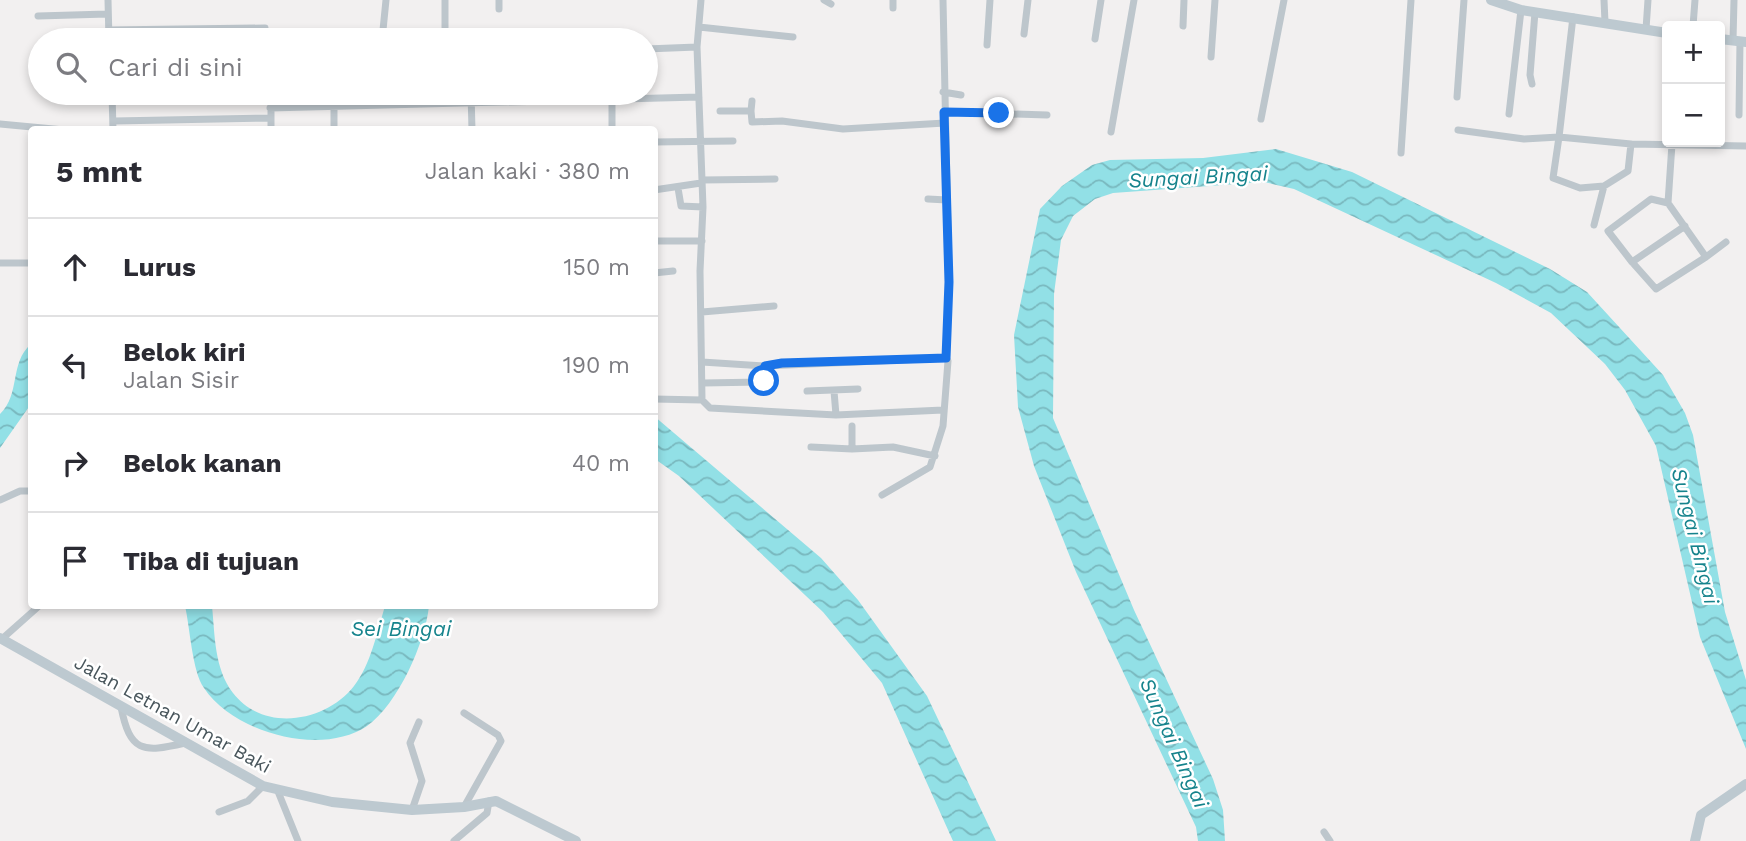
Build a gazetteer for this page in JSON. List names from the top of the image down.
{
  "streets": {
    "street": ["Jalan Letnan Umar Baki"]
  },
  "water": ["Sungai Bingai", "Sei Bingai"],
  "page": {
    "map_buttons": ["+", "−"],
    "search": "Cari di sini",
    "heading": ["5 mnt", "Jalan kaki · 380 m"],
    "list": [
      ["Lurus", "150 m"],
      ["Belok kiri", "Jalan Sisir", "190 m"],
      ["Belok kanan", "40 m"],
      "Tiba di tujuan"
    ]
  }
}
